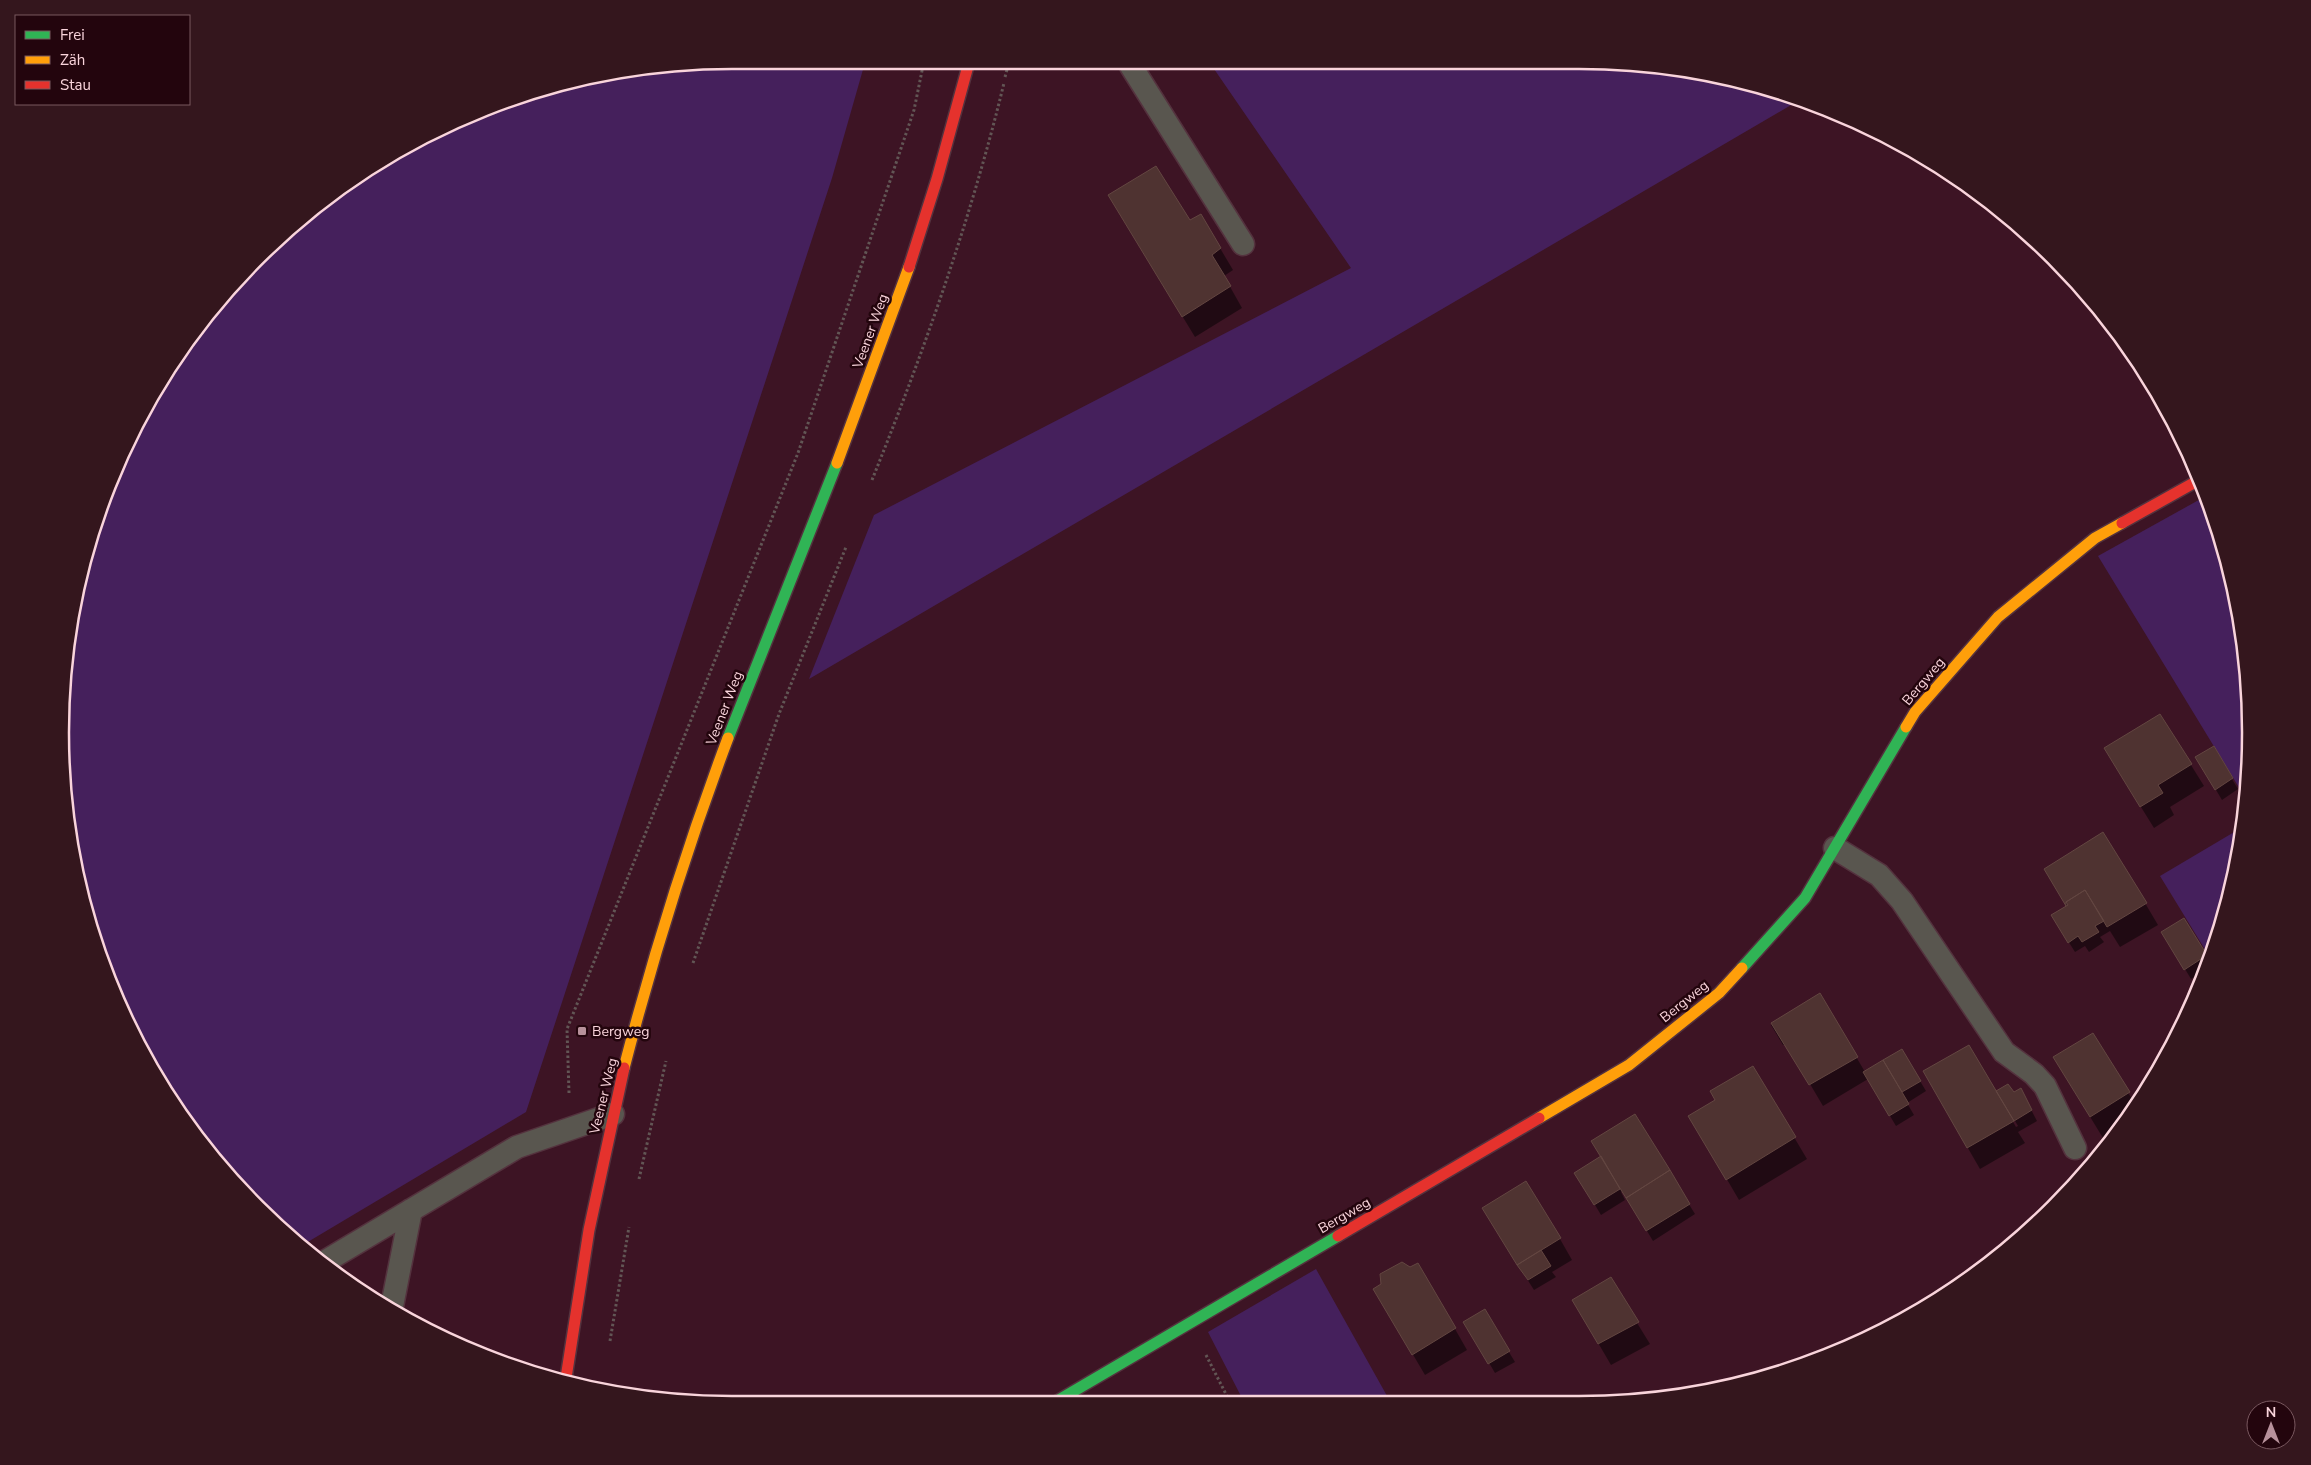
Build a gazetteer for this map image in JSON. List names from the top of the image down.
{
  "streets": {
    "street": ["Veener Weg", "Bergweg"]
  },
  "places": {
    "transit": ["Bergweg"]
  },
  "legend": ["Frei", "Zäh", "Stau"],
  "north": "top"
}
